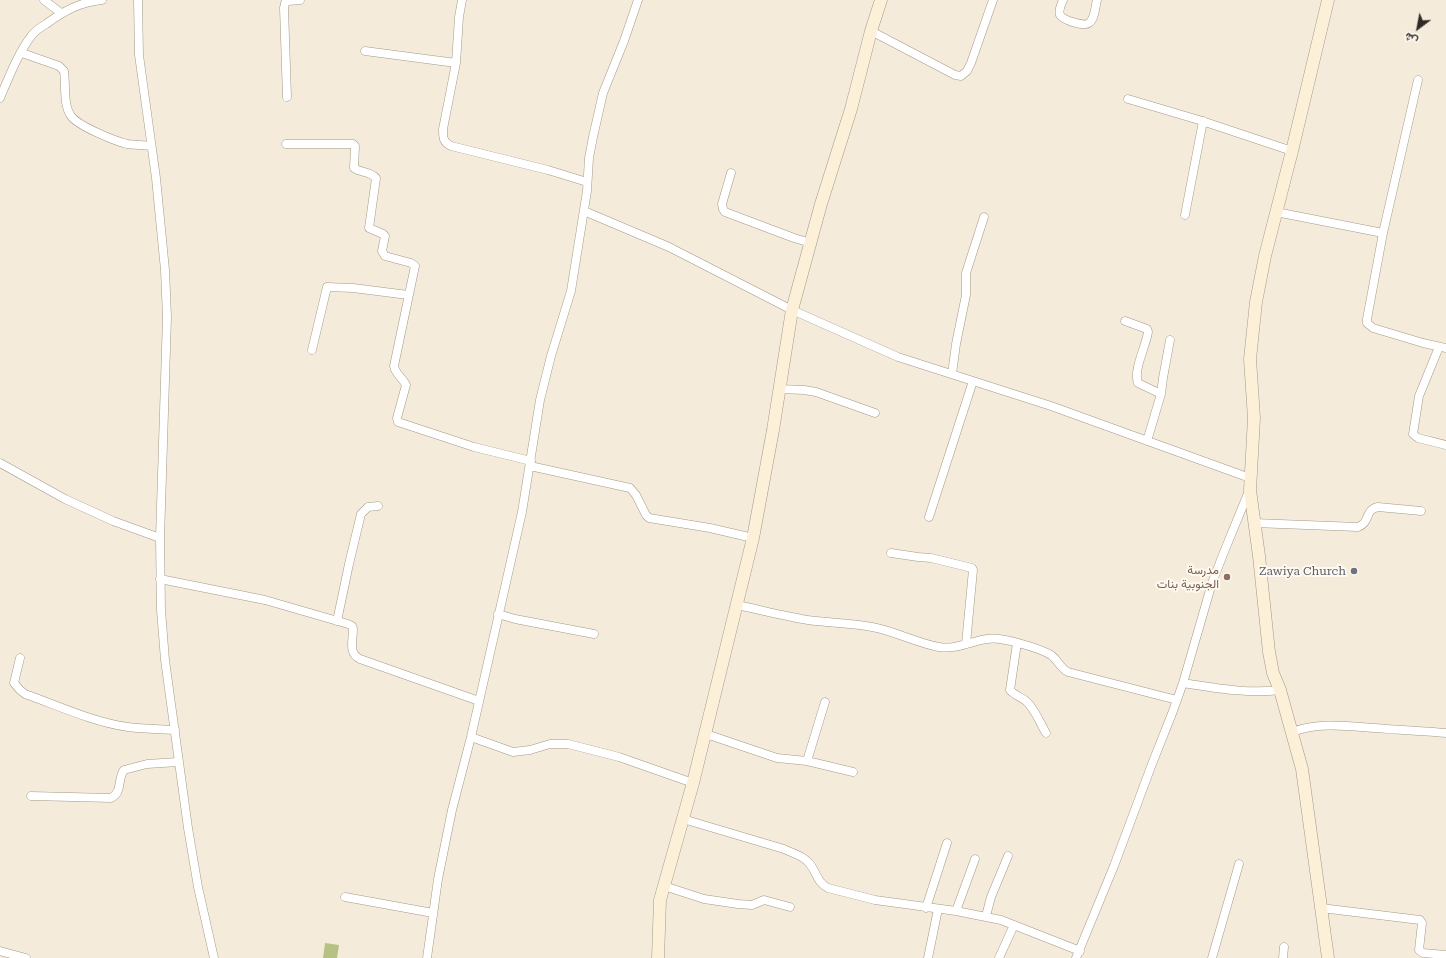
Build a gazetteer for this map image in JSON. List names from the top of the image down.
{
  "places": ["Zawiya Church", "مدرسة الجنوبية بنات"],
  "north": "bottom left"
}
